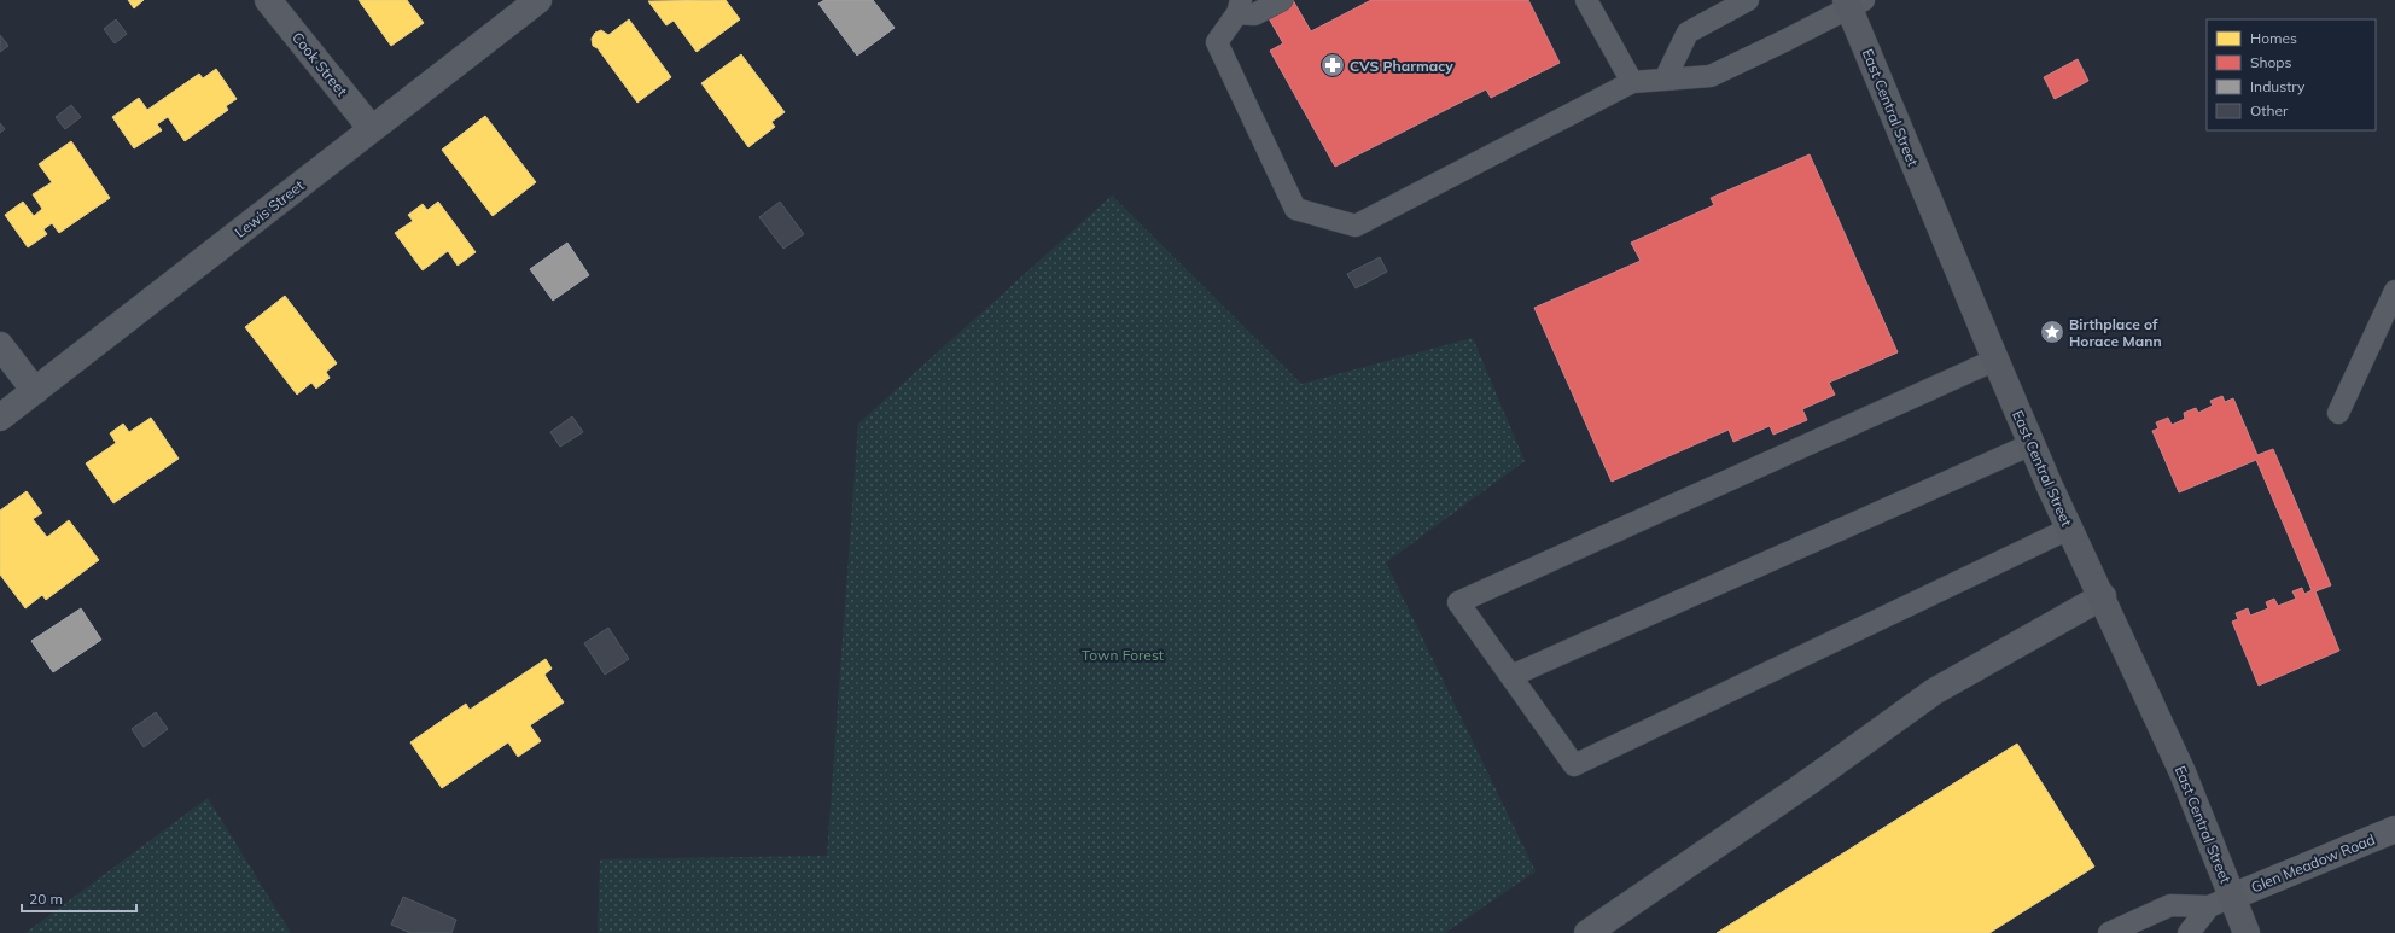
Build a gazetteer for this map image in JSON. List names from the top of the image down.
{
  "streets": {
    "main road": ["East Central Street"],
    "street": ["Cook Street", "Lewis Street", "Glen Meadow Road"]
  },
  "crossings": [
    ["Cook Street", "Lewis Street"],
    ["East Central Street", "Glen Meadow Road"]
  ],
  "parks": ["Town Forest"],
  "places": {
    "pharmacy": ["CVS Pharmacy"],
    "place": ["Birthplace of Horace Mann"]
  },
  "legend": [
    "Homes",
    "Shops",
    "Industry",
    "Other"
  ],
  "scale_bar": "20 m"
}
